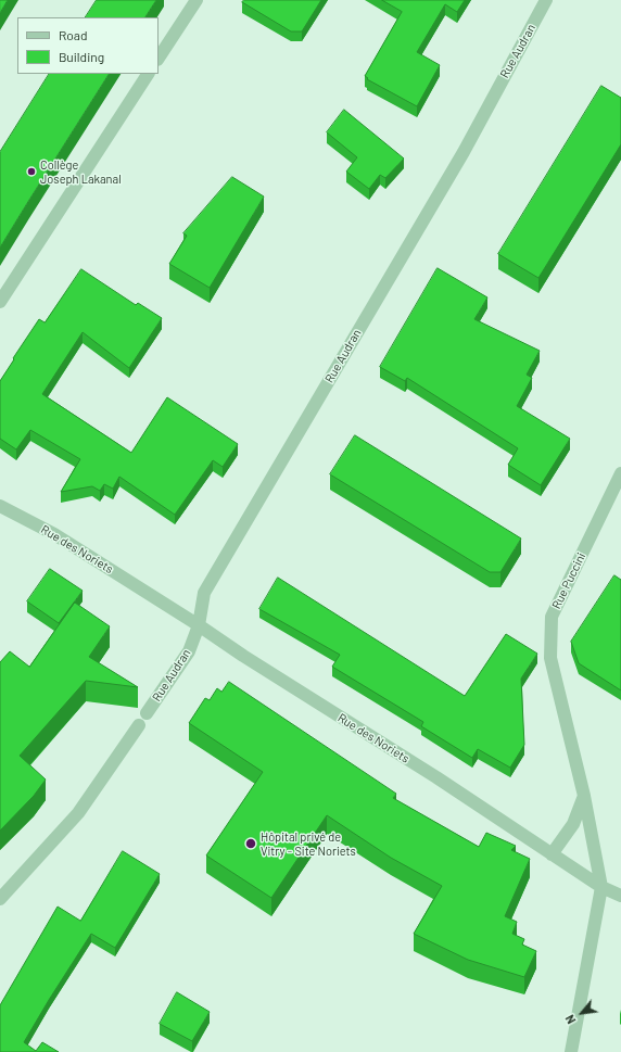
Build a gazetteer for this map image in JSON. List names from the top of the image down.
{
  "streets": {
    "street": ["Rue Audran", "Rue des Noriets", "Rue Puccini"]
  },
  "crossings": [
    ["Rue Audran", "Rue des Noriets"],
    ["Rue des Noriets", "Rue Puccini"]
  ],
  "places": ["Collège Joseph Lakanal", "Hôpital privé de Vitry - Site Noriets"],
  "legend": ["Road", "Building"],
  "north": "bottom left"
}
